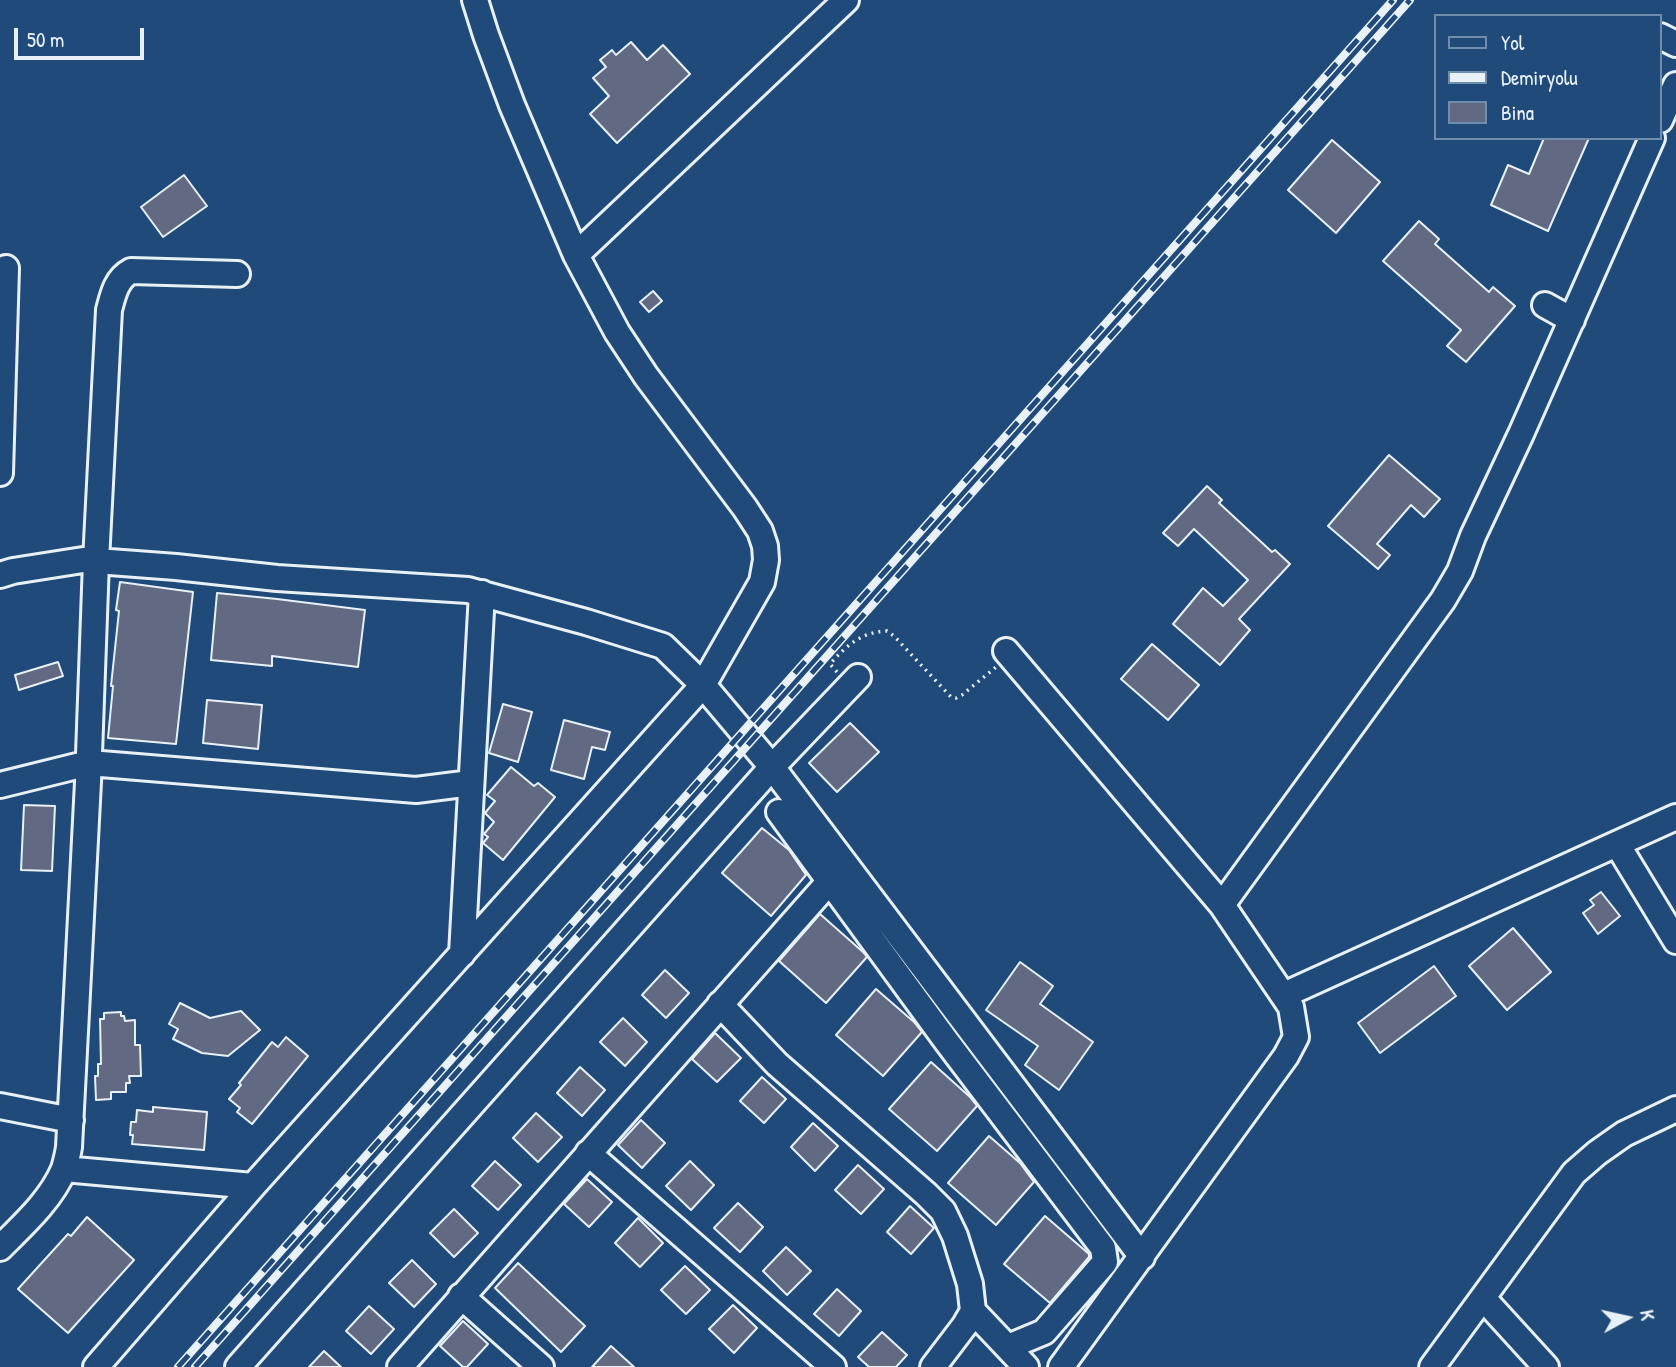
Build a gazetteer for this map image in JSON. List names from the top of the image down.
{
  "legend": ["Yol", "Demiryolu", "Bina"],
  "scale_bar": "50 m",
  "north": "right"
}
